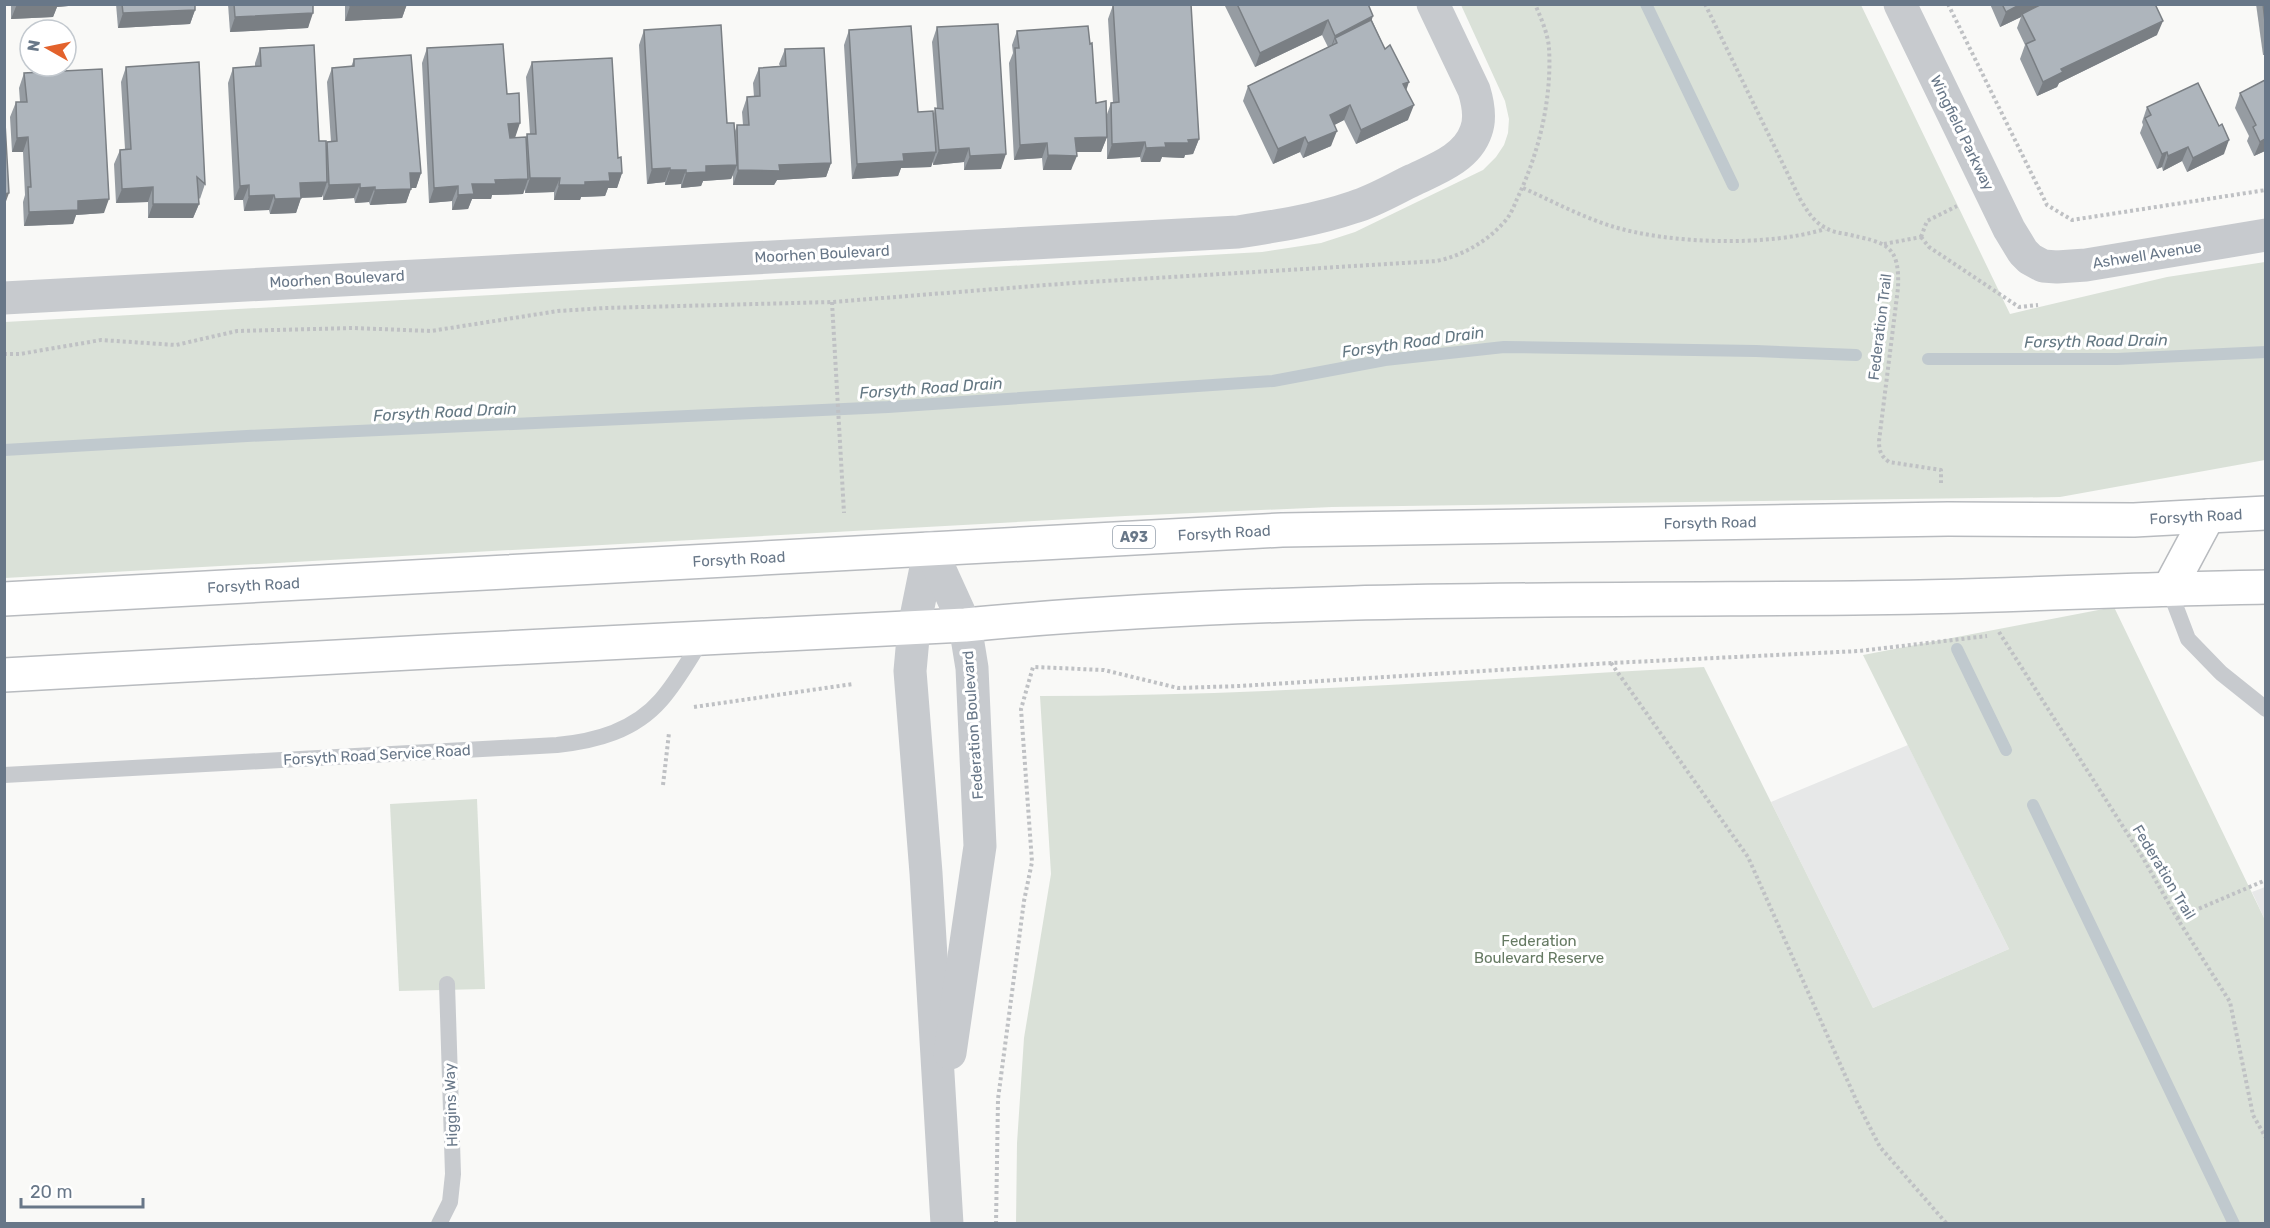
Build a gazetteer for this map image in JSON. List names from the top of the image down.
{
  "streets": {
    "highway": ["Forsyth Road", "A93"],
    "street": [
      "Wingfield Parkway",
      "Moorhen Boulevard",
      "Ashwell Avenue",
      "Federation Boulevard"
    ],
    "lane": ["Forsyth Road Service Road", "Higgins Way"],
    "path": ["Federation Trail"]
  },
  "crossings": [
    ["Wingfield Parkway", "Ashwell Avenue"],
    ["Forsyth Road", "Federation Boulevard"]
  ],
  "water": ["Forsyth Road Drain"],
  "parks": ["Federation Boulevard Reserve"],
  "scale_bar": "20 m",
  "north": "left"
}
